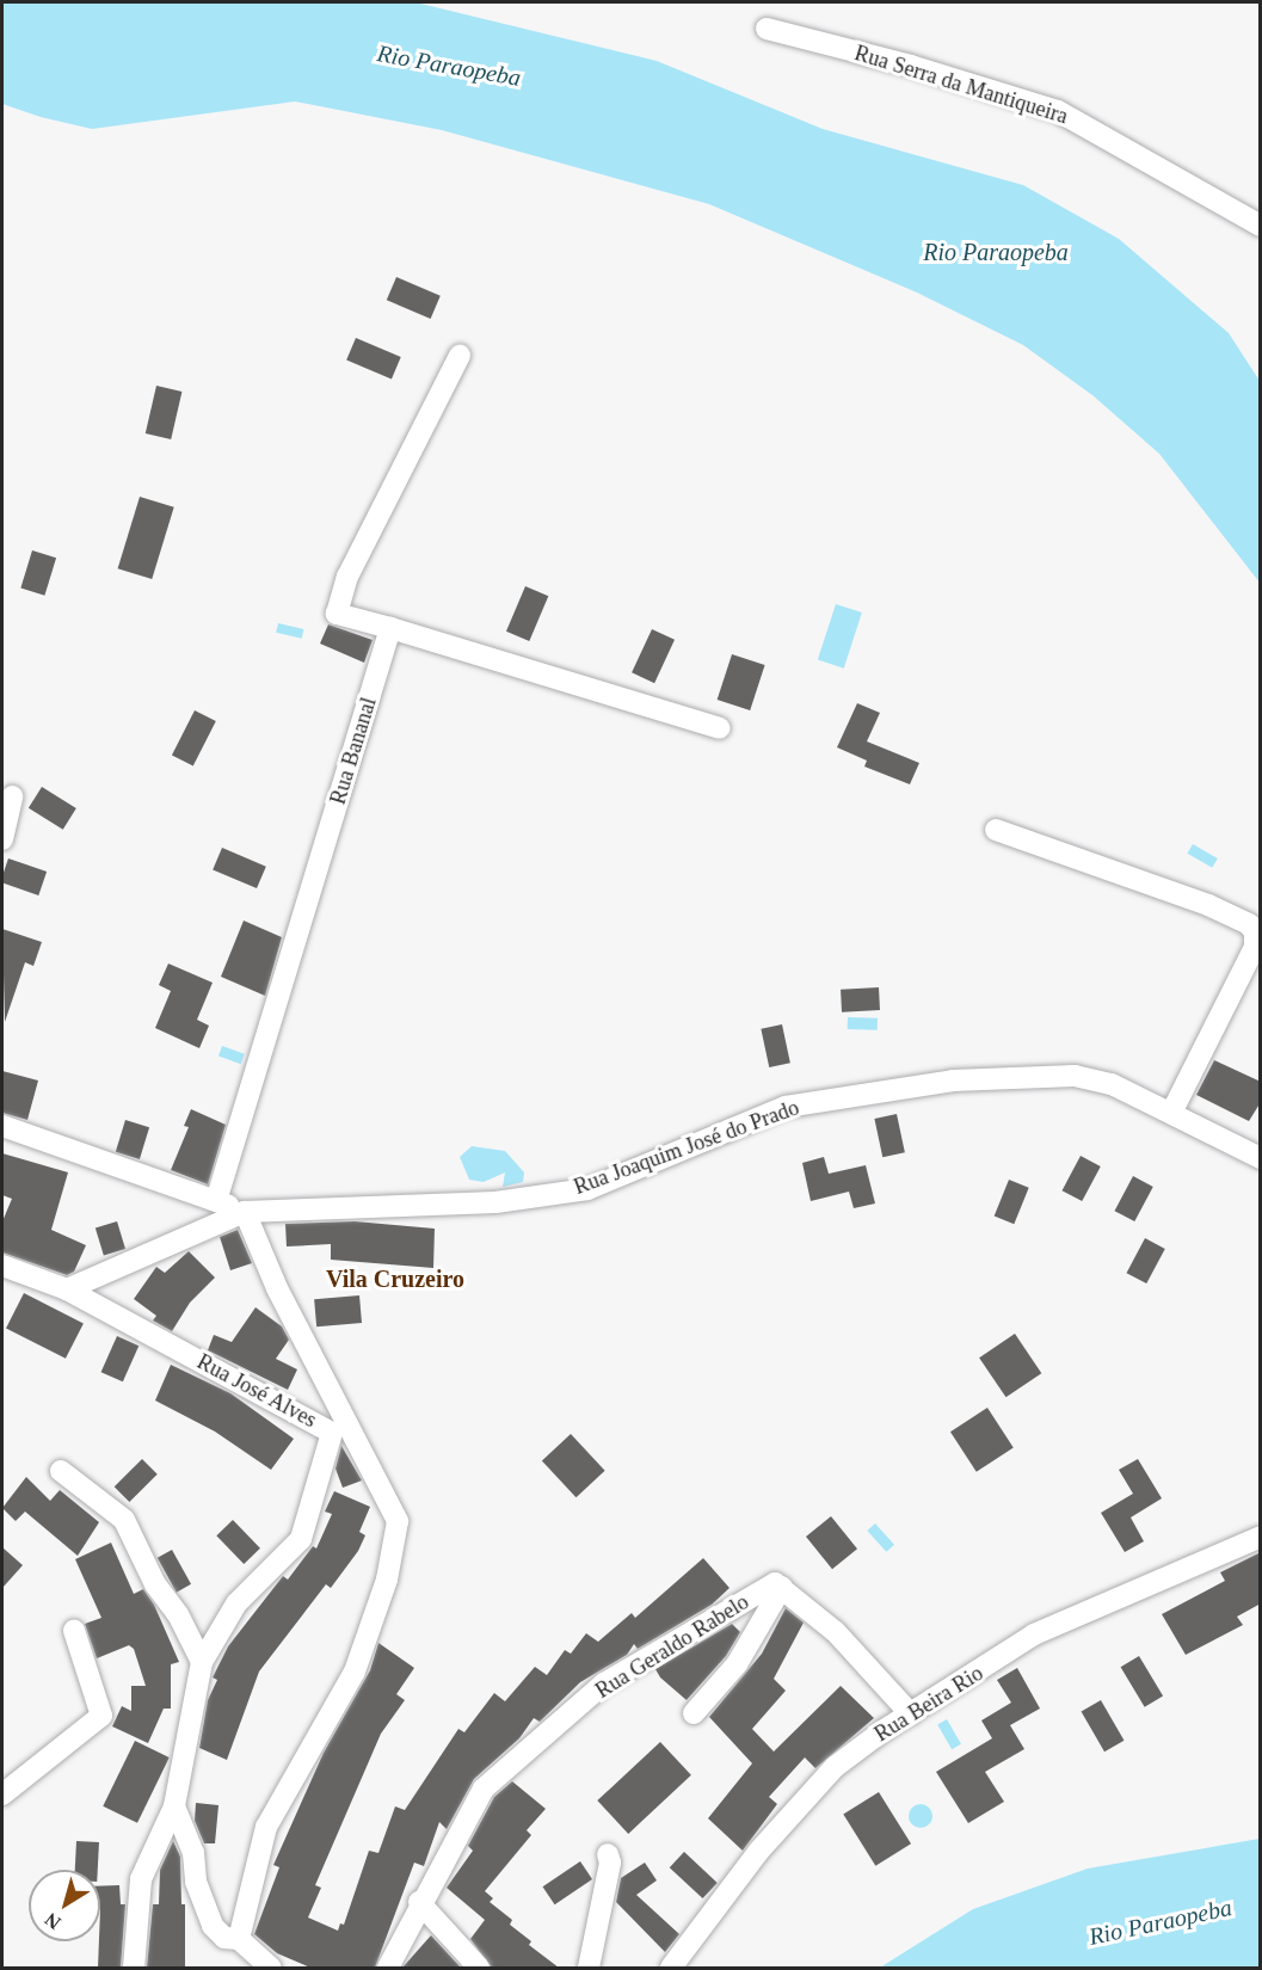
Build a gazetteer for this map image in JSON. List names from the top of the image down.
{
  "streets": {
    "street": [
      "Rua Serra da Mantiqueira",
      "Rua Bananal",
      "Rua Joaquim José do Prado",
      "Rua José Alves",
      "Rua Geraldo Rabelo",
      "Rua Beira Rio"
    ]
  },
  "crossings": [
    ["Rua Joaquim José do Prado", "Rua José Alves"]
  ],
  "districts": ["Vila Cruzeiro"],
  "water": ["Rio Paraopeba"],
  "north": "bottom left"
}
